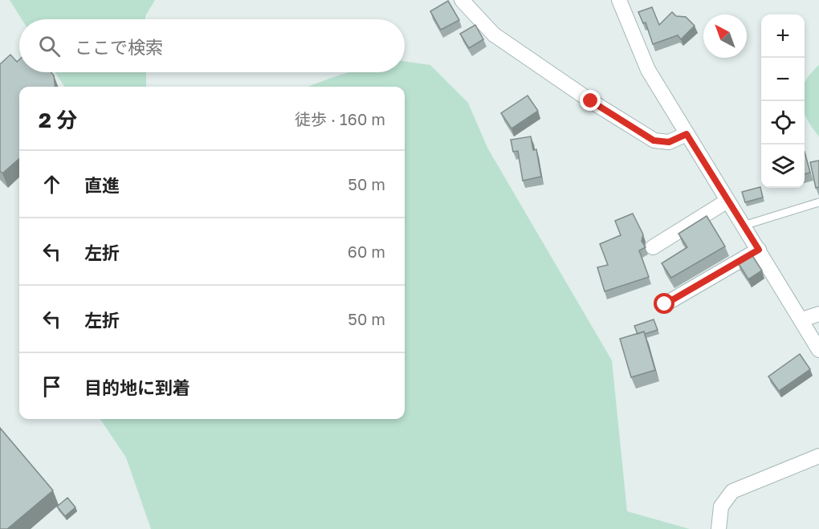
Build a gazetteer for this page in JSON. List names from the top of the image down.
{
  "north": "top left",
  "page": {
    "map_buttons": ["+", "−"],
    "search": "ここで検索",
    "heading": ["2 分", "徒歩 · 160 m"],
    "list": [
      ["直進", "50 m"],
      ["左折", "60 m"],
      ["左折", "50 m"],
      "目的地に到着"
    ]
  }
}
